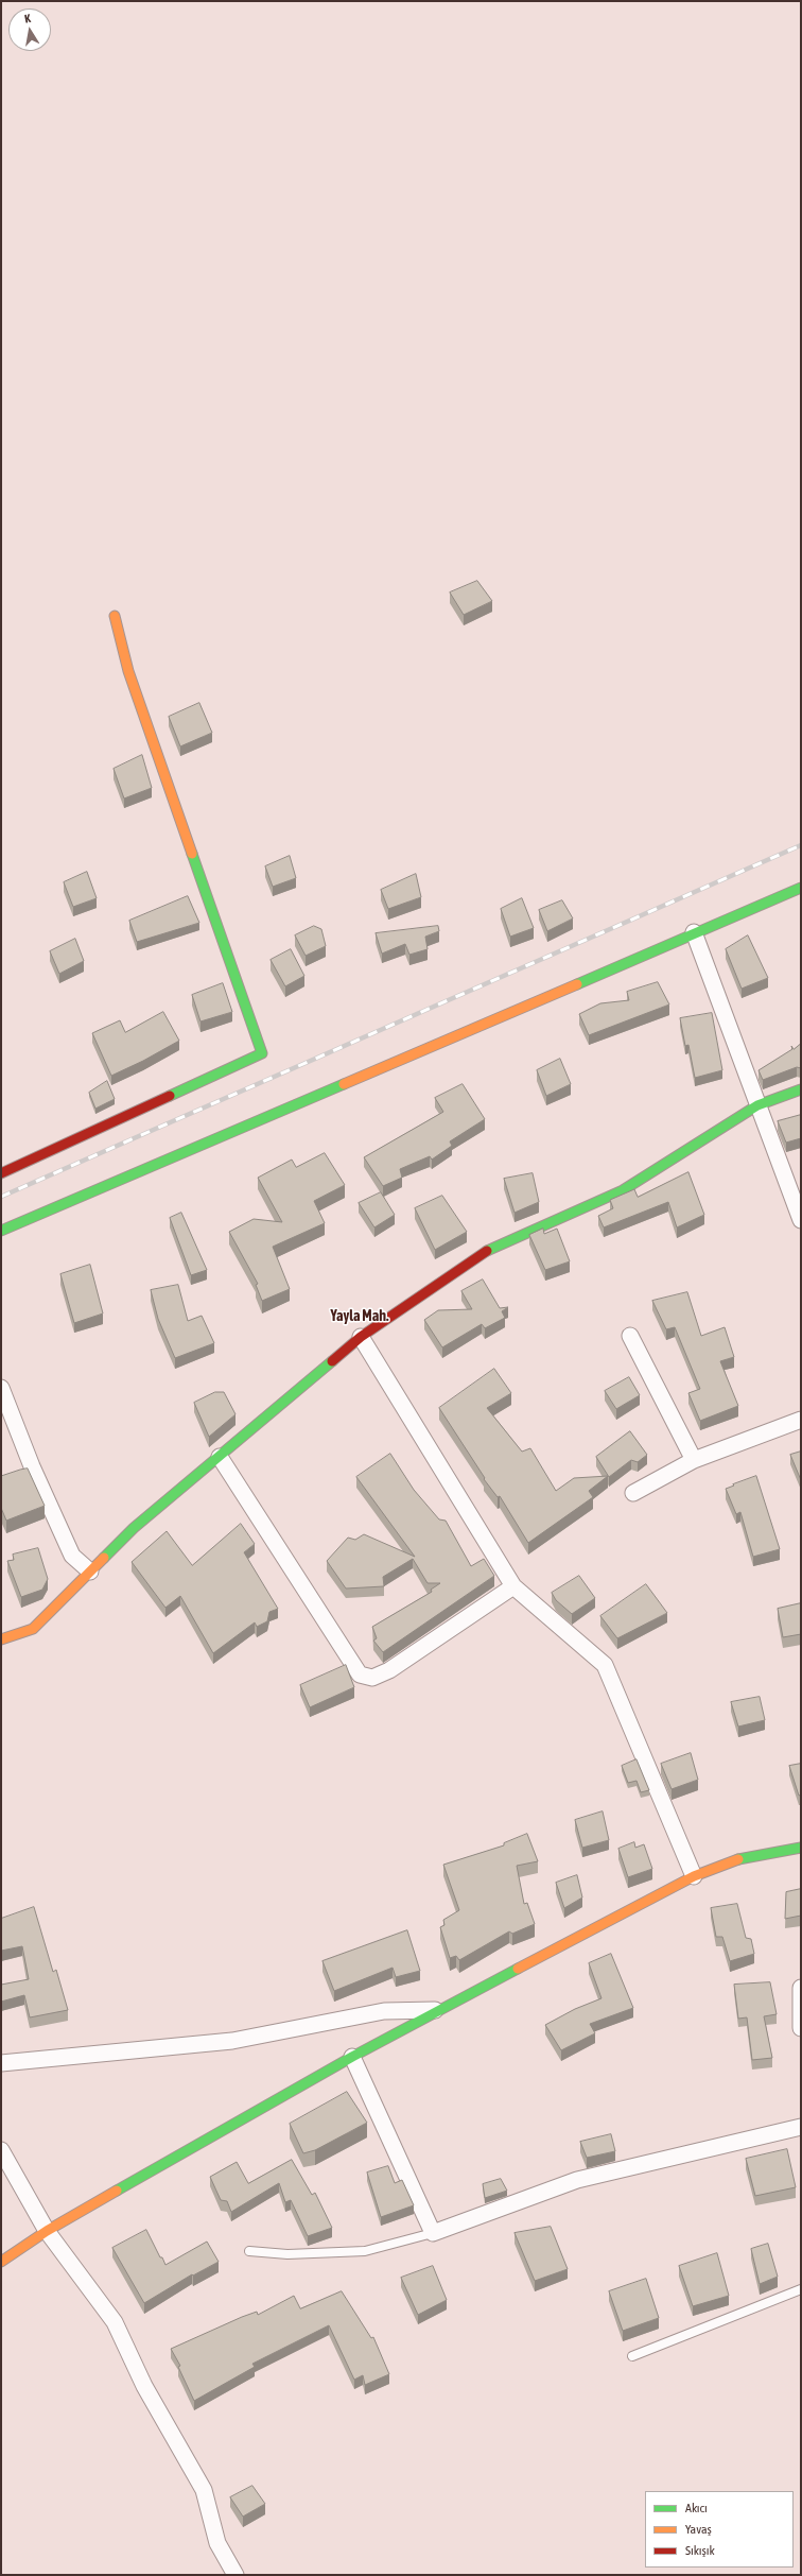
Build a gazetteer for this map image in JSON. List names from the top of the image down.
{
  "districts": ["Yayla Mah."],
  "legend": ["Akıcı", "Yavaş", "Sıkışık"],
  "north": "top"
}
